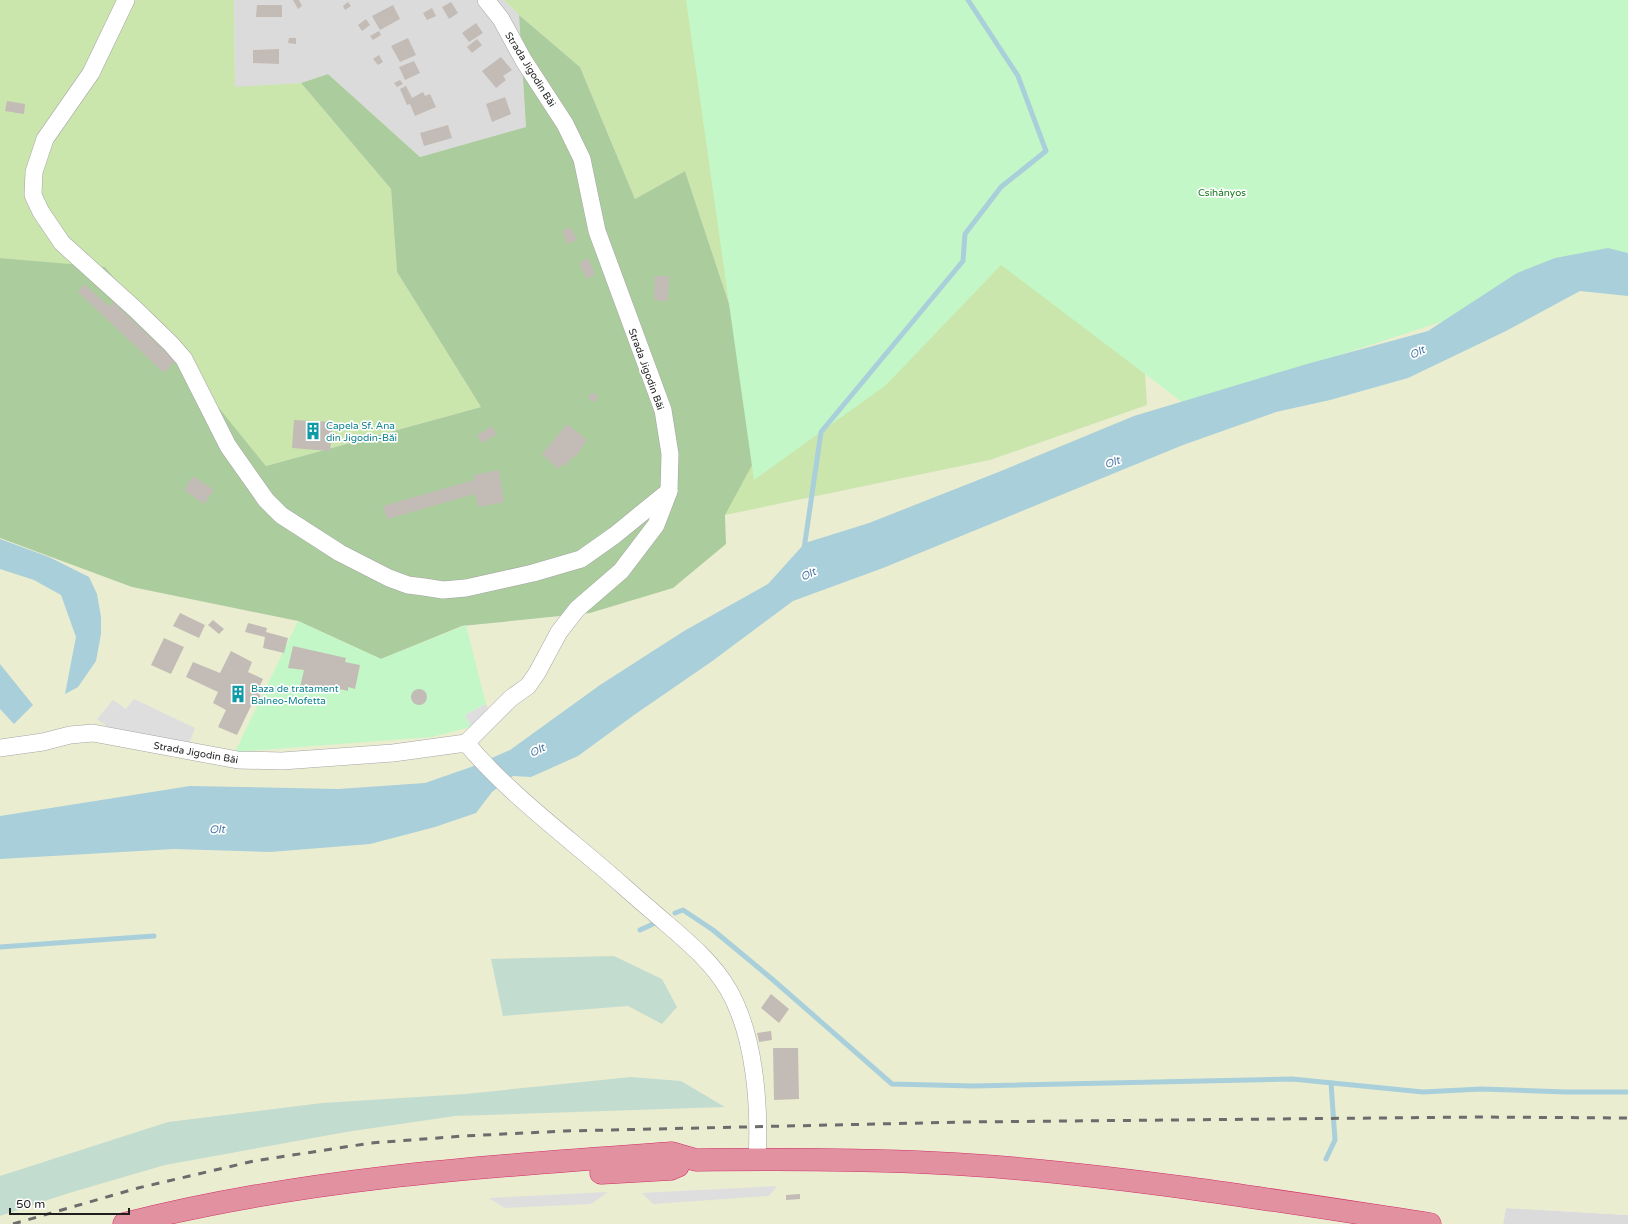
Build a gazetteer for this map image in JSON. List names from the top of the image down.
{
  "streets": {
    "street": ["Strada Jigodin Băi"]
  },
  "water": ["Olt"],
  "parks": ["Csihányos"],
  "places": {
    "building": ["Capela Sf. Ana din Jigodin-Băi", "Baza de tratament Balneo-Mofetta"]
  },
  "scale_bar": "50 m"
}
